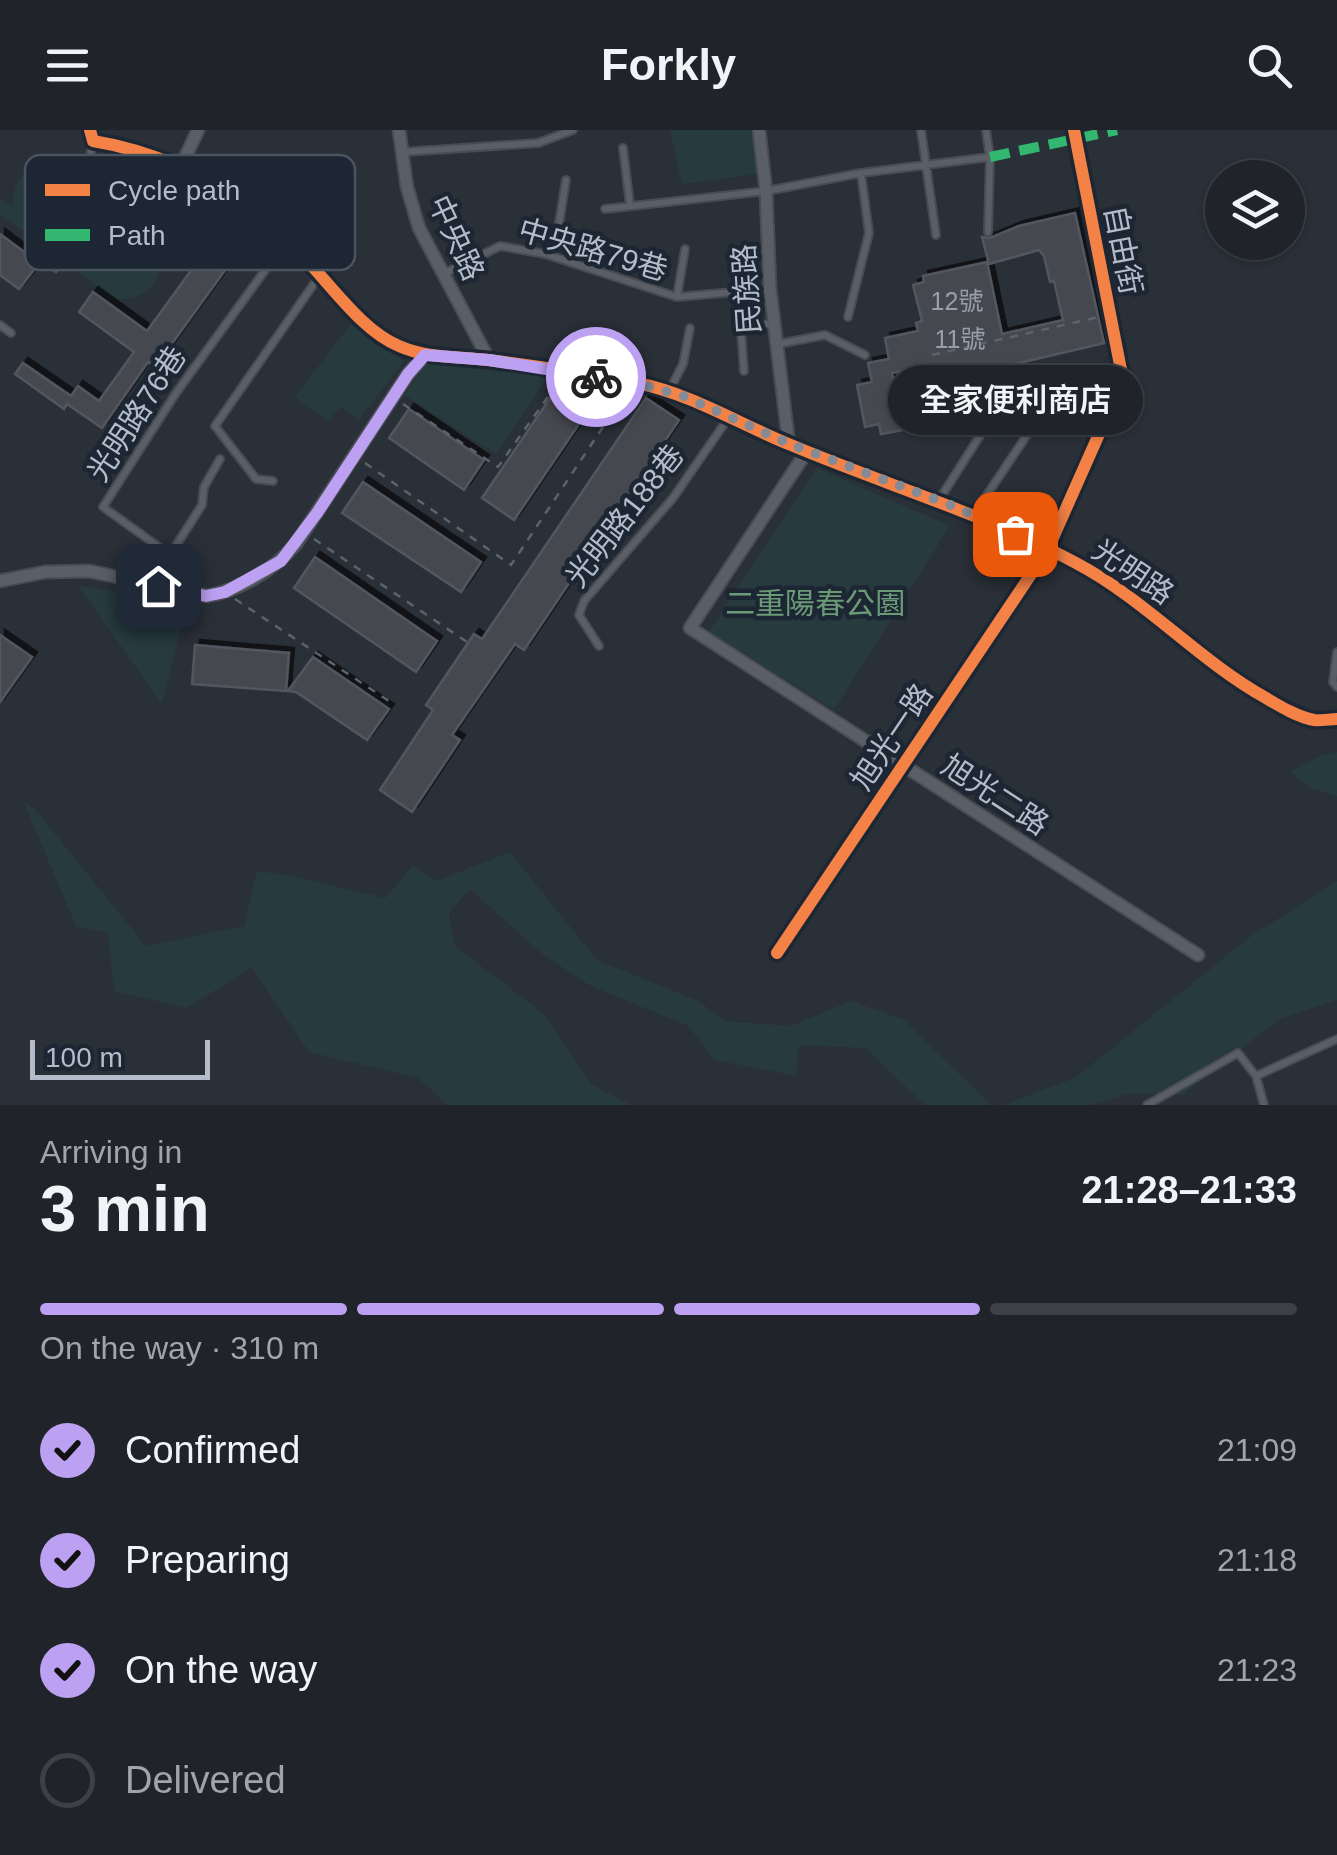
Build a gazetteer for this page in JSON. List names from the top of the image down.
{
  "streets": {
    "street": [
      "中央路",
      "自由街",
      "民族路",
      "光明路",
      "旭光一路",
      "旭光二路"
    ],
    "lane": ["中央路79巷", "光明路76巷", "光明路188巷"]
  },
  "crossings": [
    ["中央路", "中央路79巷"],
    ["中央路", "光明路"],
    ["自由街", "旭光一路"],
    ["民族路", "光明路"],
    ["光明路188巷", "光明路"],
    ["光明路", "旭光一路"],
    ["光明路", "旭光二路"],
    ["旭光一路", "旭光二路"]
  ],
  "parks": ["二重陽春公園"],
  "places": ["全家便利商店"],
  "house_numbers": ["12號", "11號"],
  "legend": ["Cycle path", "Path"],
  "scale_bar": "100 m",
  "page": {
    "header": "Forkly",
    "bubble": "全家便利商店",
    "scale": "100 m",
    "heading": ["3 min", "Arriving in", "21:28–21:33"],
    "bar": "On the way · 310 m",
    "list": [
      ["Confirmed", "21:09"],
      ["Preparing", "21:18"],
      ["On the way", "21:23"],
      "Delivered"
    ]
  }
}
